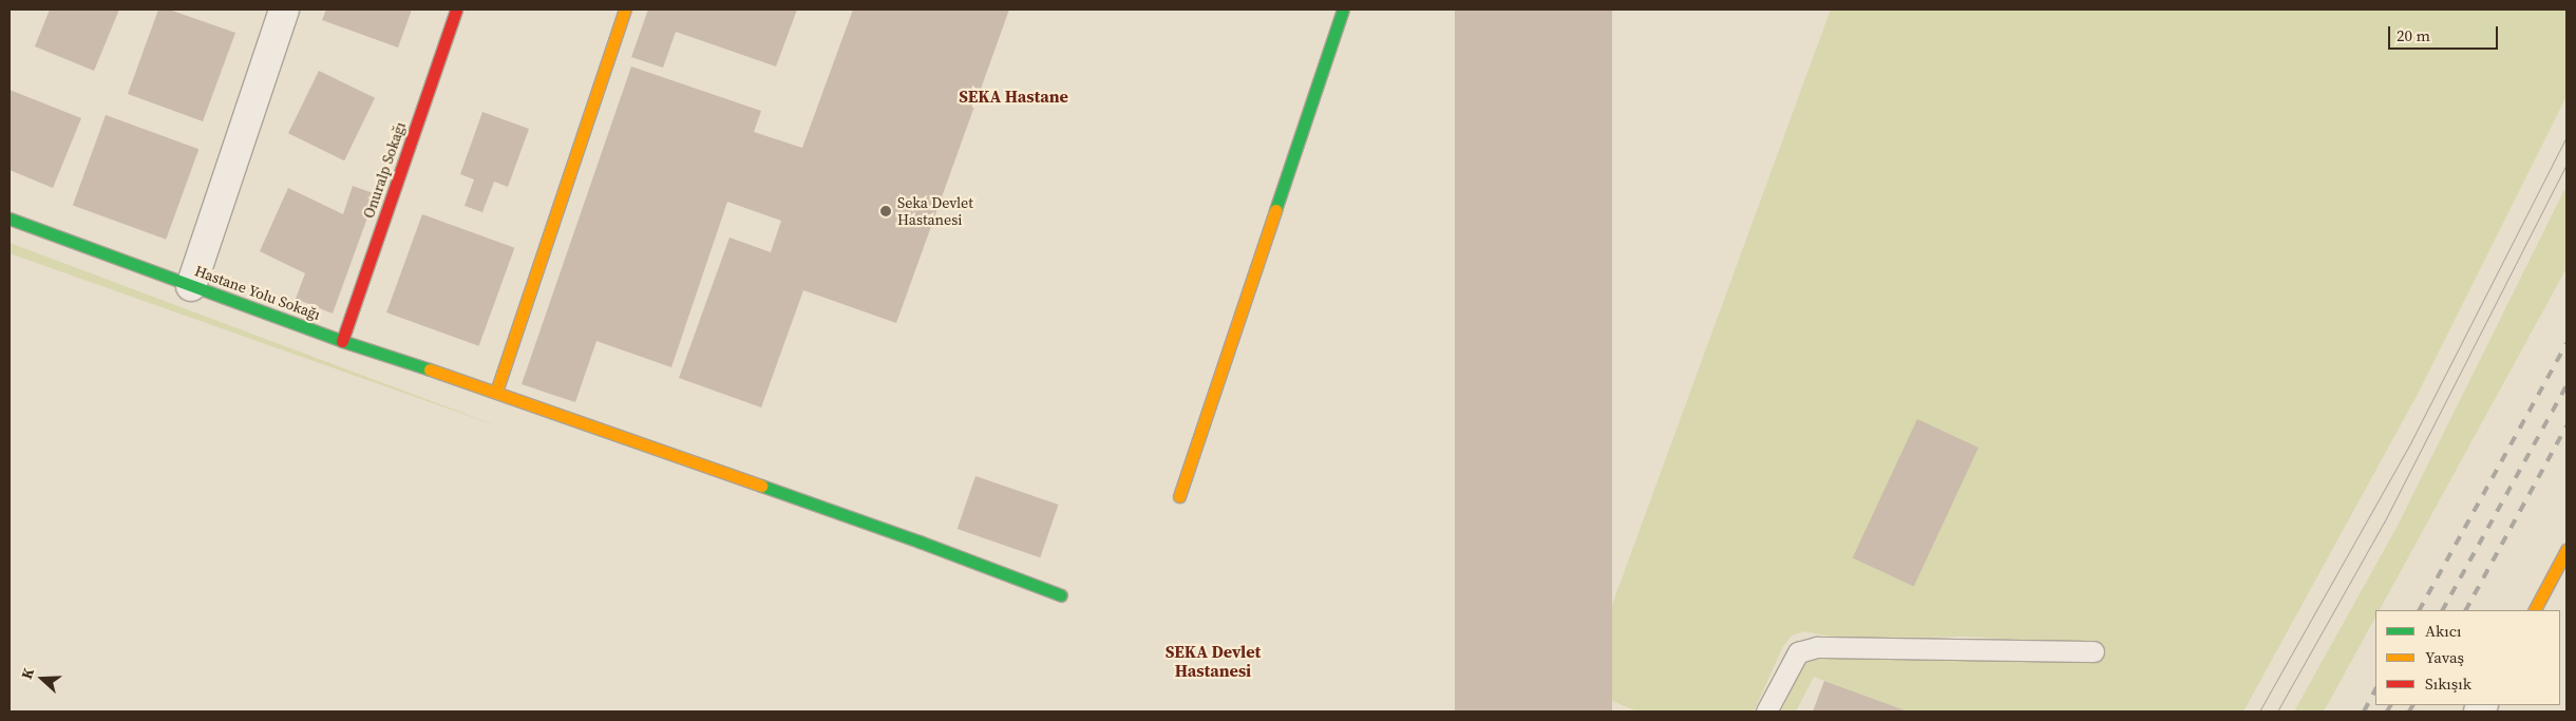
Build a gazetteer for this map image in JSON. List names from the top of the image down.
{
  "streets": {
    "street": ["Onuralp Sokağı", "Hastane Yolu Sokağı"]
  },
  "crossings": [
    ["Onuralp Sokağı", "Hastane Yolu Sokağı"]
  ],
  "districts": ["SEKA Hastane", "SEKA Devlet Hastanesi"],
  "places": ["Seka Devlet Hastanesi"],
  "legend": ["Akıcı", "Yavaş", "Sıkışık"],
  "scale_bar": "20 m",
  "north": "left"
}
